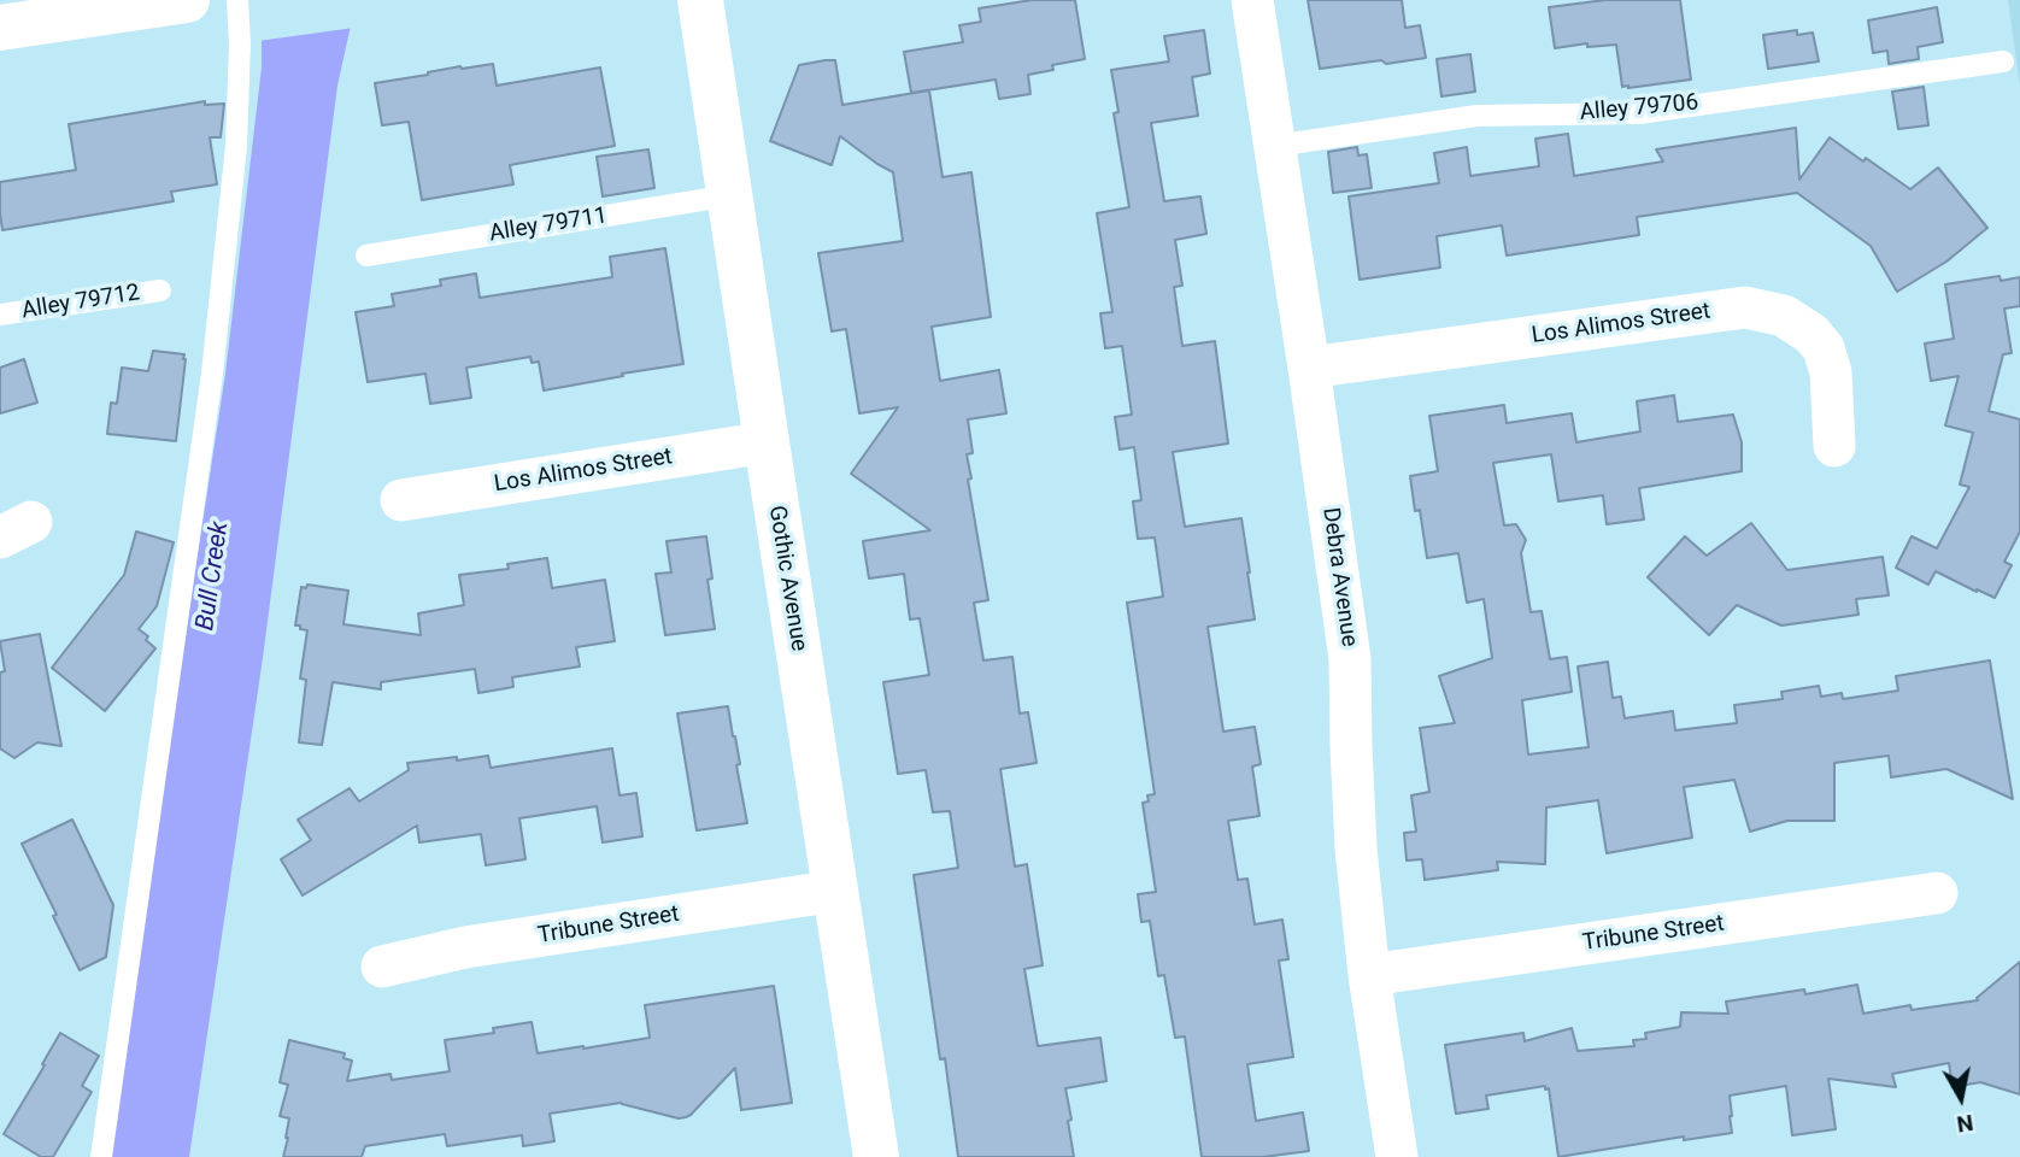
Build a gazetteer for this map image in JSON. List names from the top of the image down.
{
  "streets": {
    "street": [
      "Los Alimos Street",
      "Debra Avenue",
      "Gothic Avenue",
      "Tribune Street"
    ],
    "lane": ["Alley 79706", "Alley 79711", "Alley 79712"]
  },
  "crossings": [
    ["Alley 79706", "Debra Avenue"],
    ["Alley 79711", "Gothic Avenue"],
    ["Los Alimos Street", "Debra Avenue"],
    ["Los Alimos Street", "Gothic Avenue"],
    ["Debra Avenue", "Tribune Street"],
    ["Gothic Avenue", "Tribune Street"]
  ],
  "water": ["Bull Creek"],
  "north": "bottom"
}
